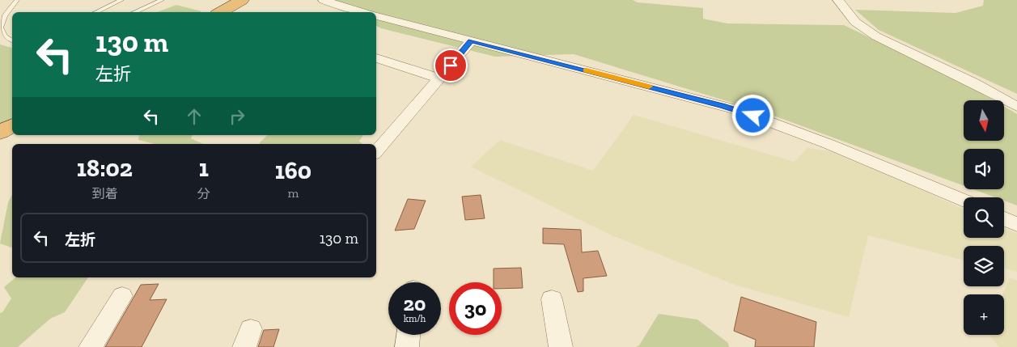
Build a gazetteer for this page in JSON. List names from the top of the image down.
{
  "north": "bottom",
  "page": {
    "turn": ["130 m", "左折"],
    "map_buttons": "+",
    "eta": [
      "18:02",
      "到着",
      "1",
      "分",
      "160",
      "m"
    ],
    "list": [
      {
        "name": "左折",
        "value": "130 m"
      }
    ],
    "speed": "20 km/h",
    "limit": "30"
  }
}
